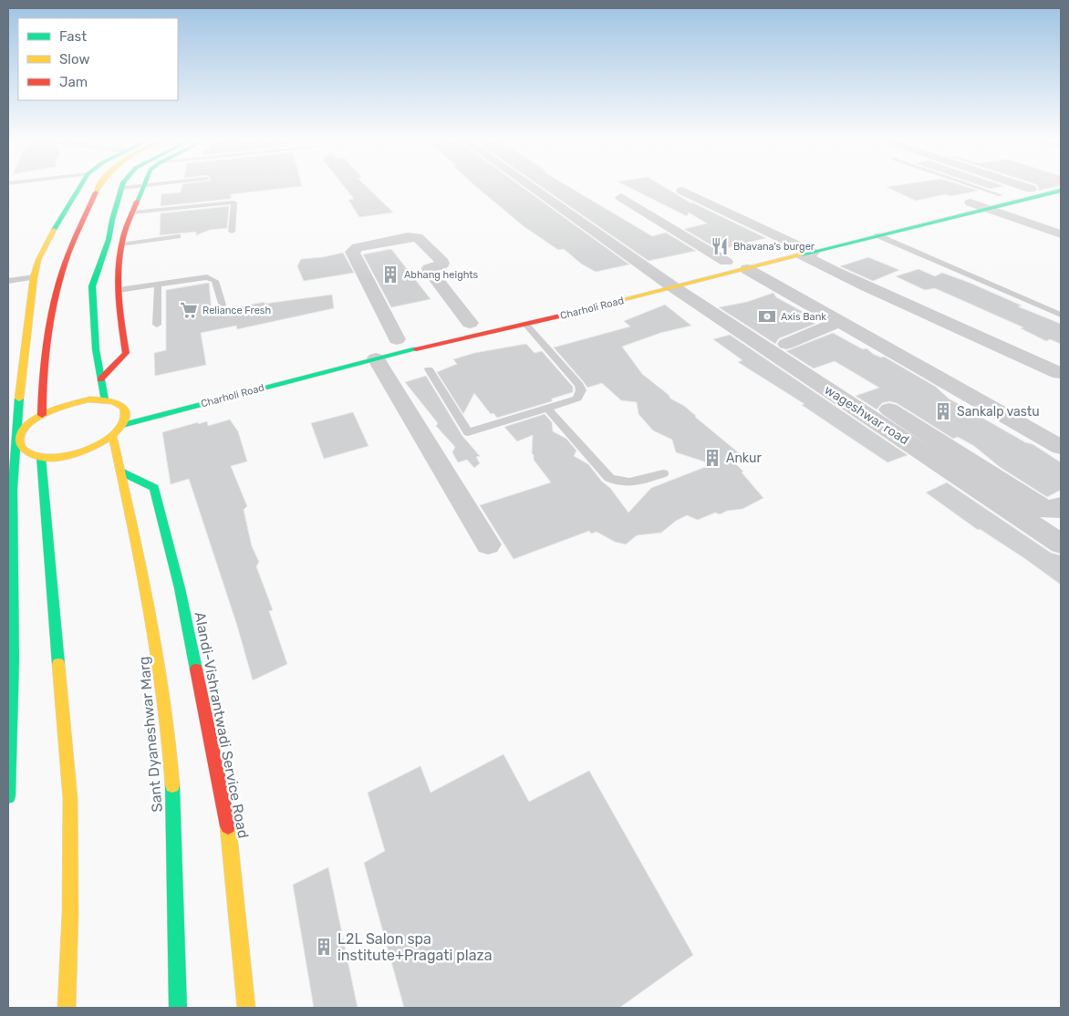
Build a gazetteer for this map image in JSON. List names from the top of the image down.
{
  "streets": {
    "street": [
      "Charholi Road",
      "wageshwar road",
      "Alandi-Vishrantwadi Service Road",
      "Sant Dyaneshwar Marg"
    ]
  },
  "crossings": [
    ["Charholi Road", "wageshwar road"],
    ["Alandi-Vishrantwadi Service Road", "Sant Dyaneshwar Marg"]
  ],
  "places": {
    "restaurant": ["Bhavana's burger"],
    "building": [
      "Abhang heights",
      "Sankalp vastu",
      "Ankur",
      "L2L Salon spa institute+Pragati plaza"
    ],
    "supermarket": ["Reliance Fresh"],
    "bank": ["Axis Bank"]
  },
  "legend": ["Fast", "Slow", "Jam"]
}
